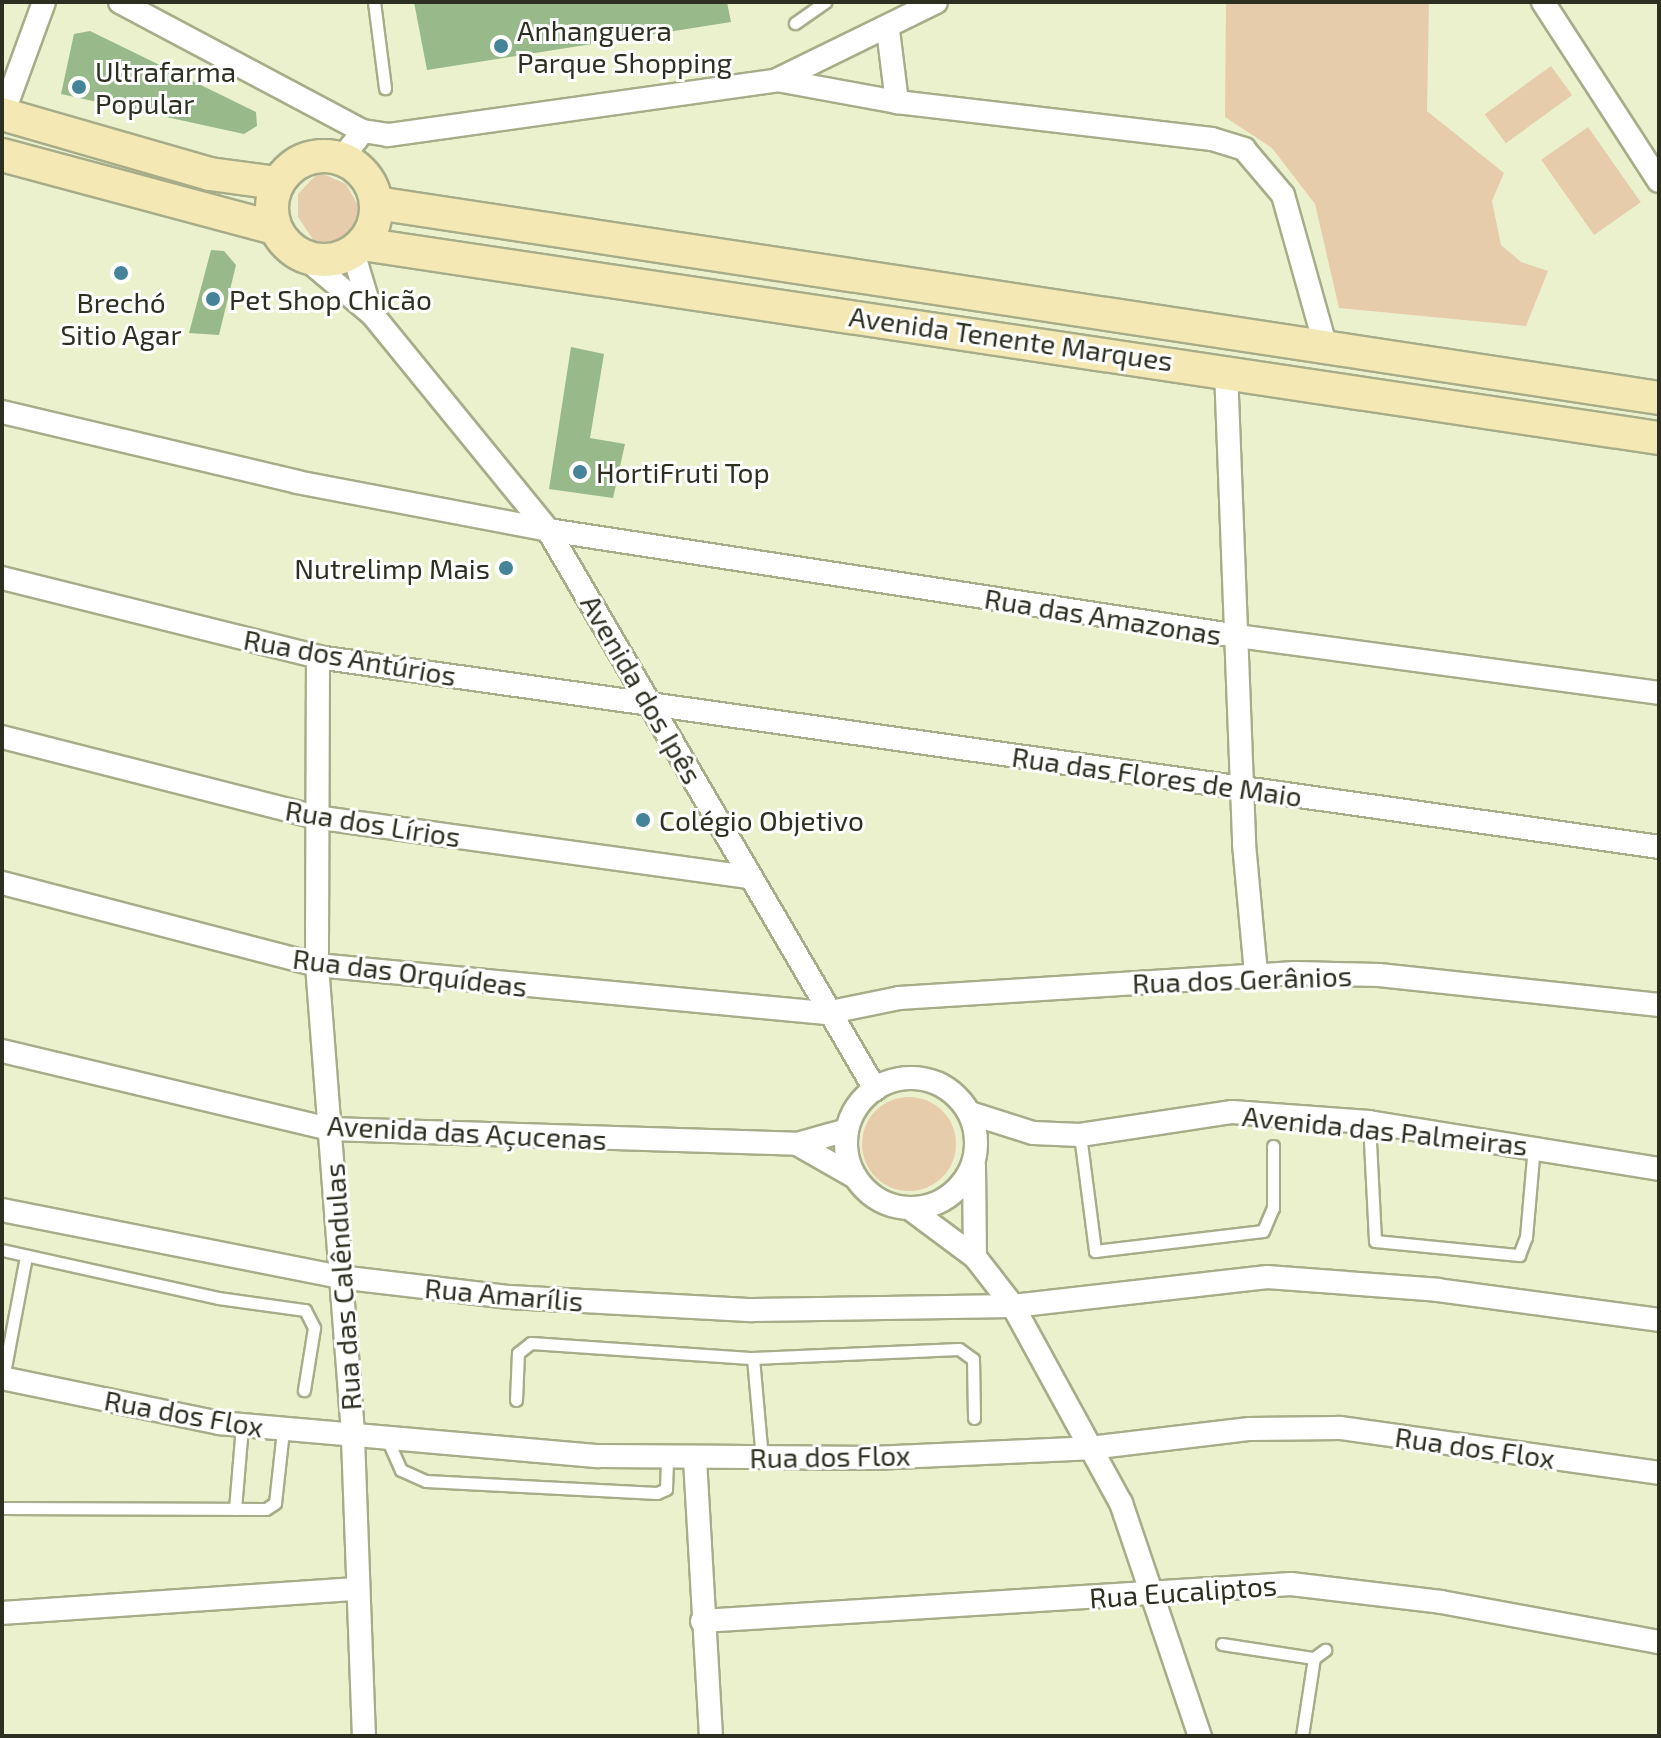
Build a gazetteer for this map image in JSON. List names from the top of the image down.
{
  "streets": {
    "main road": ["Avenida Tenente Marques"],
    "street": [
      "Rua das Amazonas",
      "Rua dos Antúrios",
      "Avenida dos Ipês",
      "Rua das Flores de Maio",
      "Rua dos Lírios",
      "Rua das Orquídeas",
      "Rua dos Gerânios",
      "Avenida das Palmeiras",
      "Avenida das Açucenas",
      "Rua das Calêndulas",
      "Rua Amarílis",
      "Rua dos Flox",
      "Rua Eucaliptos"
    ]
  },
  "crossings": [
    ["Avenida Tenente Marques", "Avenida dos Ipês"],
    ["Rua das Amazonas", "Avenida dos Ipês"],
    ["Rua dos Antúrios", "Avenida dos Ipês"],
    ["Rua dos Antúrios", "Rua das Flores de Maio"],
    ["Rua dos Antúrios", "Rua das Calêndulas"],
    ["Avenida dos Ipês", "Rua das Flores de Maio"],
    ["Avenida dos Ipês", "Rua dos Lírios"],
    ["Avenida dos Ipês", "Rua das Orquídeas"],
    ["Avenida dos Ipês", "Rua dos Gerânios"],
    ["Avenida dos Ipês", "Avenida das Palmeiras"],
    ["Avenida dos Ipês", "Avenida das Açucenas"],
    ["Rua dos Lírios", "Rua das Calêndulas"],
    ["Rua das Orquídeas", "Rua dos Gerânios"],
    ["Rua das Orquídeas", "Rua das Calêndulas"],
    ["Avenida das Palmeiras", "Avenida das Açucenas"],
    ["Avenida das Açucenas", "Rua das Calêndulas"],
    ["Rua das Calêndulas", "Rua Amarílis"],
    ["Rua das Calêndulas", "Rua dos Flox"]
  ],
  "places": [
    "Anhanguera Parque Shopping",
    "Ultrafarma Popular",
    "Brechó Sitio Agar",
    "Pet Shop Chicão",
    "HortiFruti Top",
    "Nutrelimp Mais",
    "Colégio Objetivo"
  ]
}
